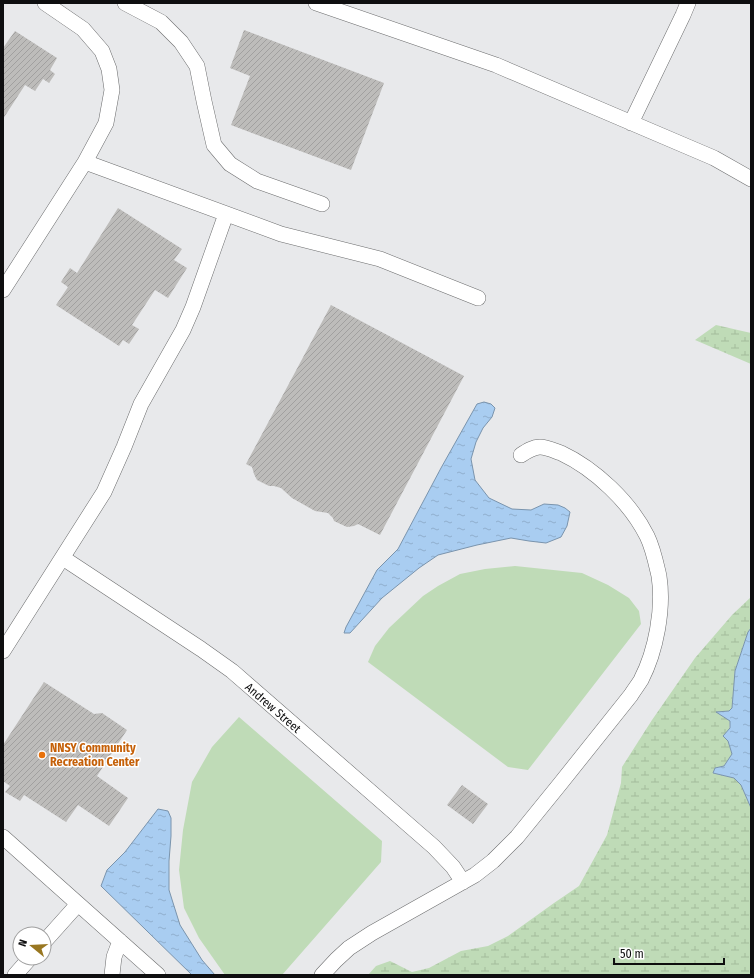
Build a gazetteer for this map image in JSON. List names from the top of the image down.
{
  "streets": {
    "street": ["Andrew Street"]
  },
  "places": ["NNSY Community Recreation Center"],
  "scale_bar": "50 m",
  "north": "left"
}
